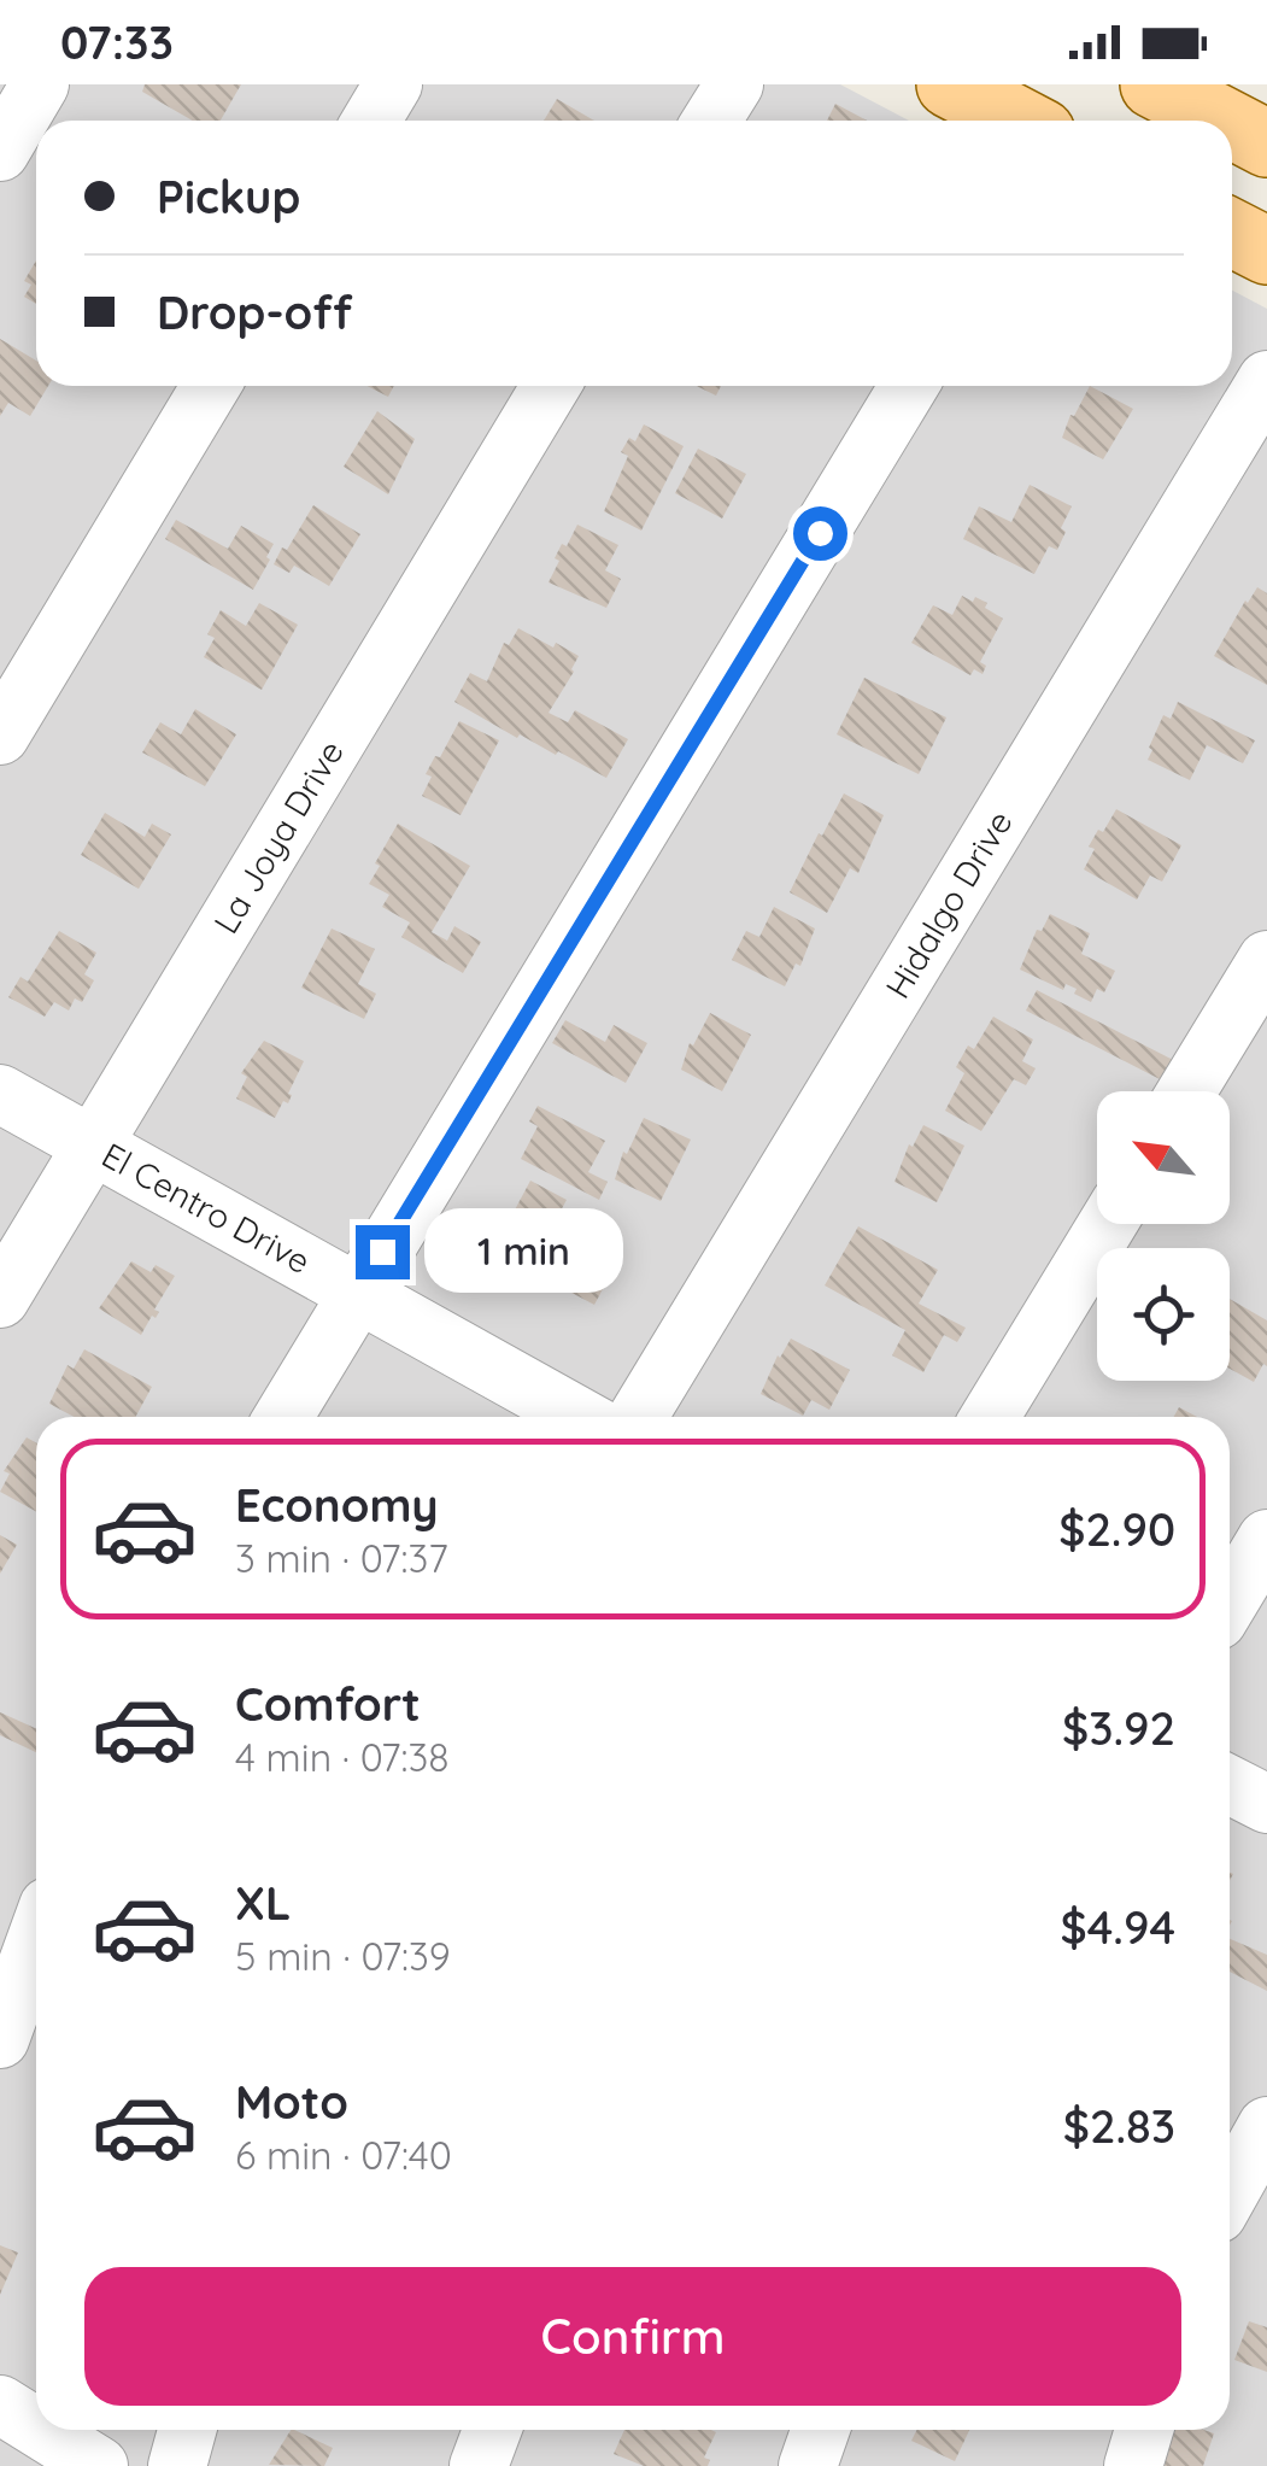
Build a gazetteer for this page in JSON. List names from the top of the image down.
{
  "streets": {
    "street": ["La Joya Drive", "Hidalgo Drive", "El Centro Drive"]
  },
  "crossings": [
    ["La Joya Drive", "El Centro Drive"]
  ],
  "north": "top left",
  "page": {
    "status": "07:33",
    "banner": ["Pickup", "Drop-off"],
    "bubble": "1 min",
    "list": [
      {
        "name": "Economy",
        "note": "3 min · 07:37",
        "value": "$2.90"
      },
      {
        "name": "Comfort",
        "note": "4 min · 07:38",
        "value": "$3.92"
      },
      {
        "name": "XL",
        "note": "5 min · 07:39",
        "value": "$4.94"
      },
      {
        "name": "Moto",
        "note": "6 min · 07:40",
        "value": "$2.83"
      }
    ],
    "buttons": "Confirm"
  }
}
